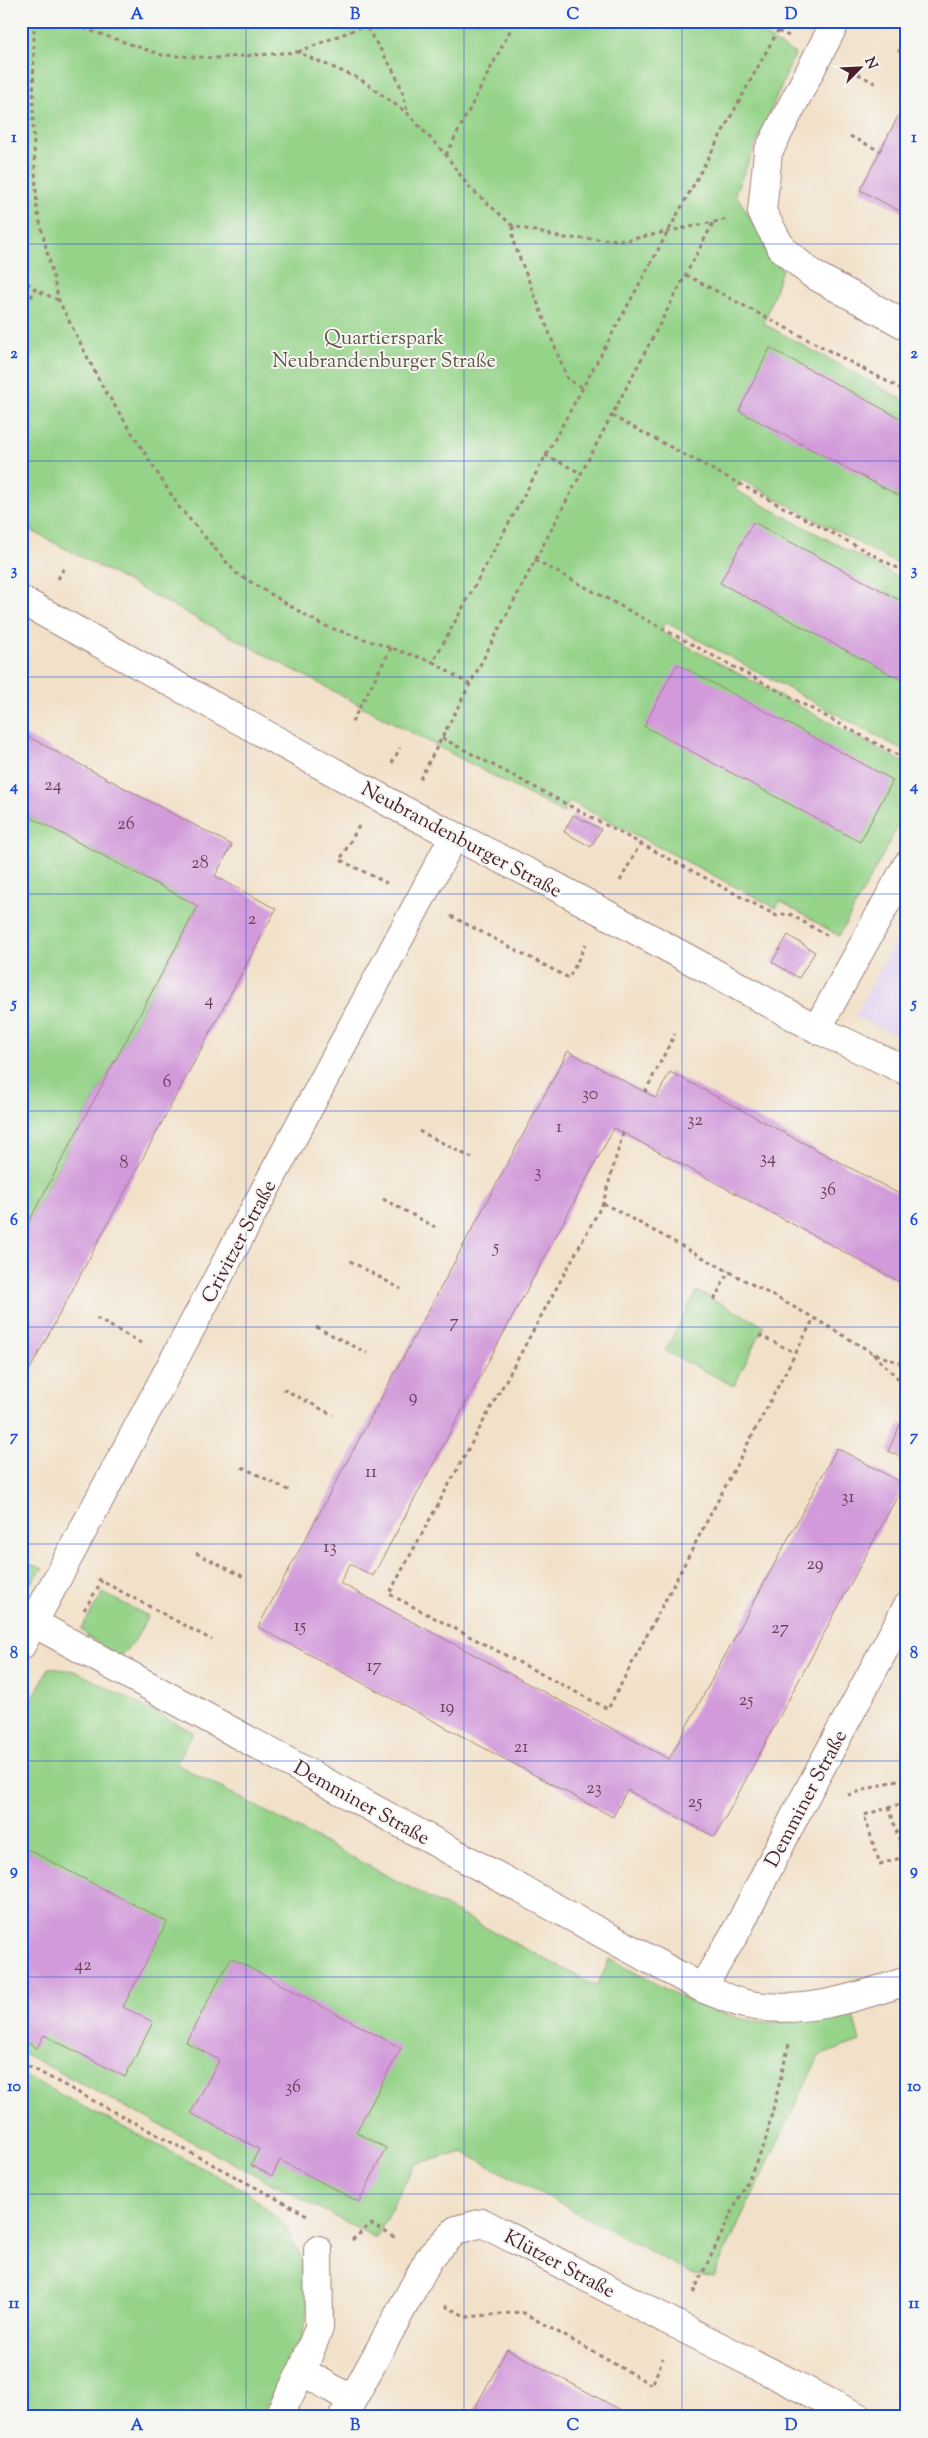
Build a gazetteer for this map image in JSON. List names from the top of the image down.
{
  "streets": {
    "street": [
      "Neubrandenburger Straße",
      "Crivitzer Straße",
      "Demminer Straße",
      "Klützer Straße"
    ]
  },
  "crossings": [
    ["Neubrandenburger Straße", "Crivitzer Straße"],
    ["Crivitzer Straße", "Demminer Straße"]
  ],
  "parks": ["Quartierspark Neubrandenburger Straße"],
  "house_numbers": [
    "24",
    "26",
    "28",
    "2",
    "4",
    "6",
    "30",
    "32",
    "1",
    "34",
    "8",
    "3",
    "36",
    "5",
    "7",
    "9",
    "11",
    "31",
    "13",
    "29",
    "15",
    "27",
    "17",
    "25",
    "19",
    "21",
    "23",
    "25",
    "42",
    "36"
  ],
  "north": "top right",
  "grid": {
    "columns": [
      "A",
      "B",
      "C",
      "D"
    ],
    "rows": [
      "1",
      "2",
      "3",
      "4",
      "5",
      "6",
      "7",
      "8",
      "9",
      "10",
      "11"
    ]
  }
}
